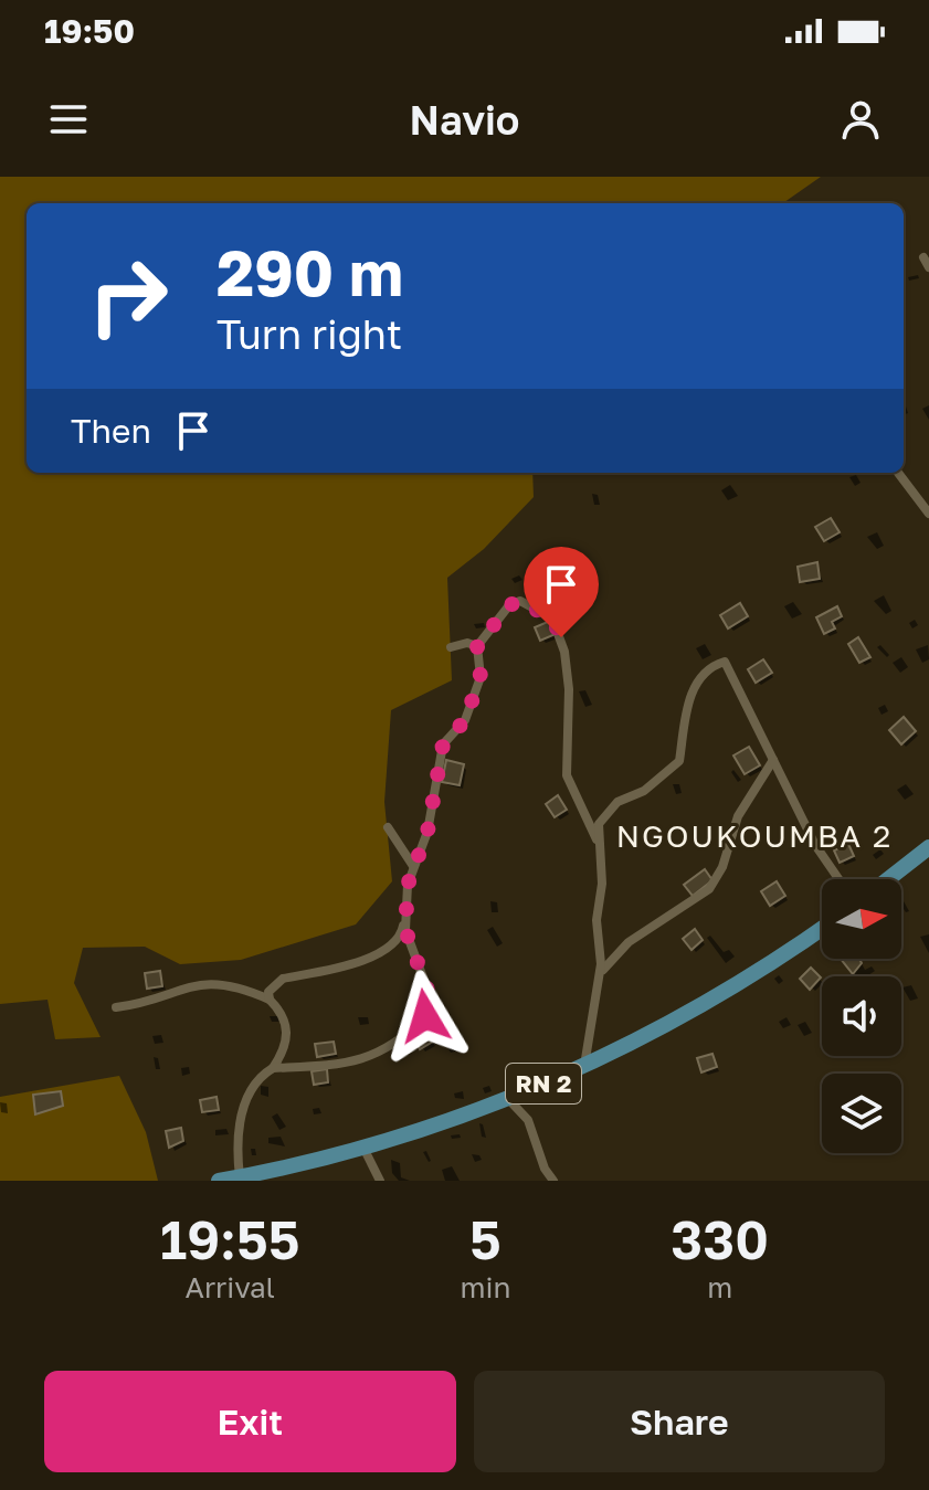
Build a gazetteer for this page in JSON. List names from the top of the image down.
{
  "streets": {
    "main road": ["RN 2"]
  },
  "districts": ["NGOUKOUMBA 2"],
  "north": "right",
  "page": {
    "status": "19:50",
    "header": "Navio",
    "turn": ["290 m", "Turn right"],
    "then": "Then",
    "eta": [
      "19:55",
      "Arrival",
      "5",
      "min",
      "330",
      "m"
    ],
    "buttons": ["Exit", "Share"]
  }
}
